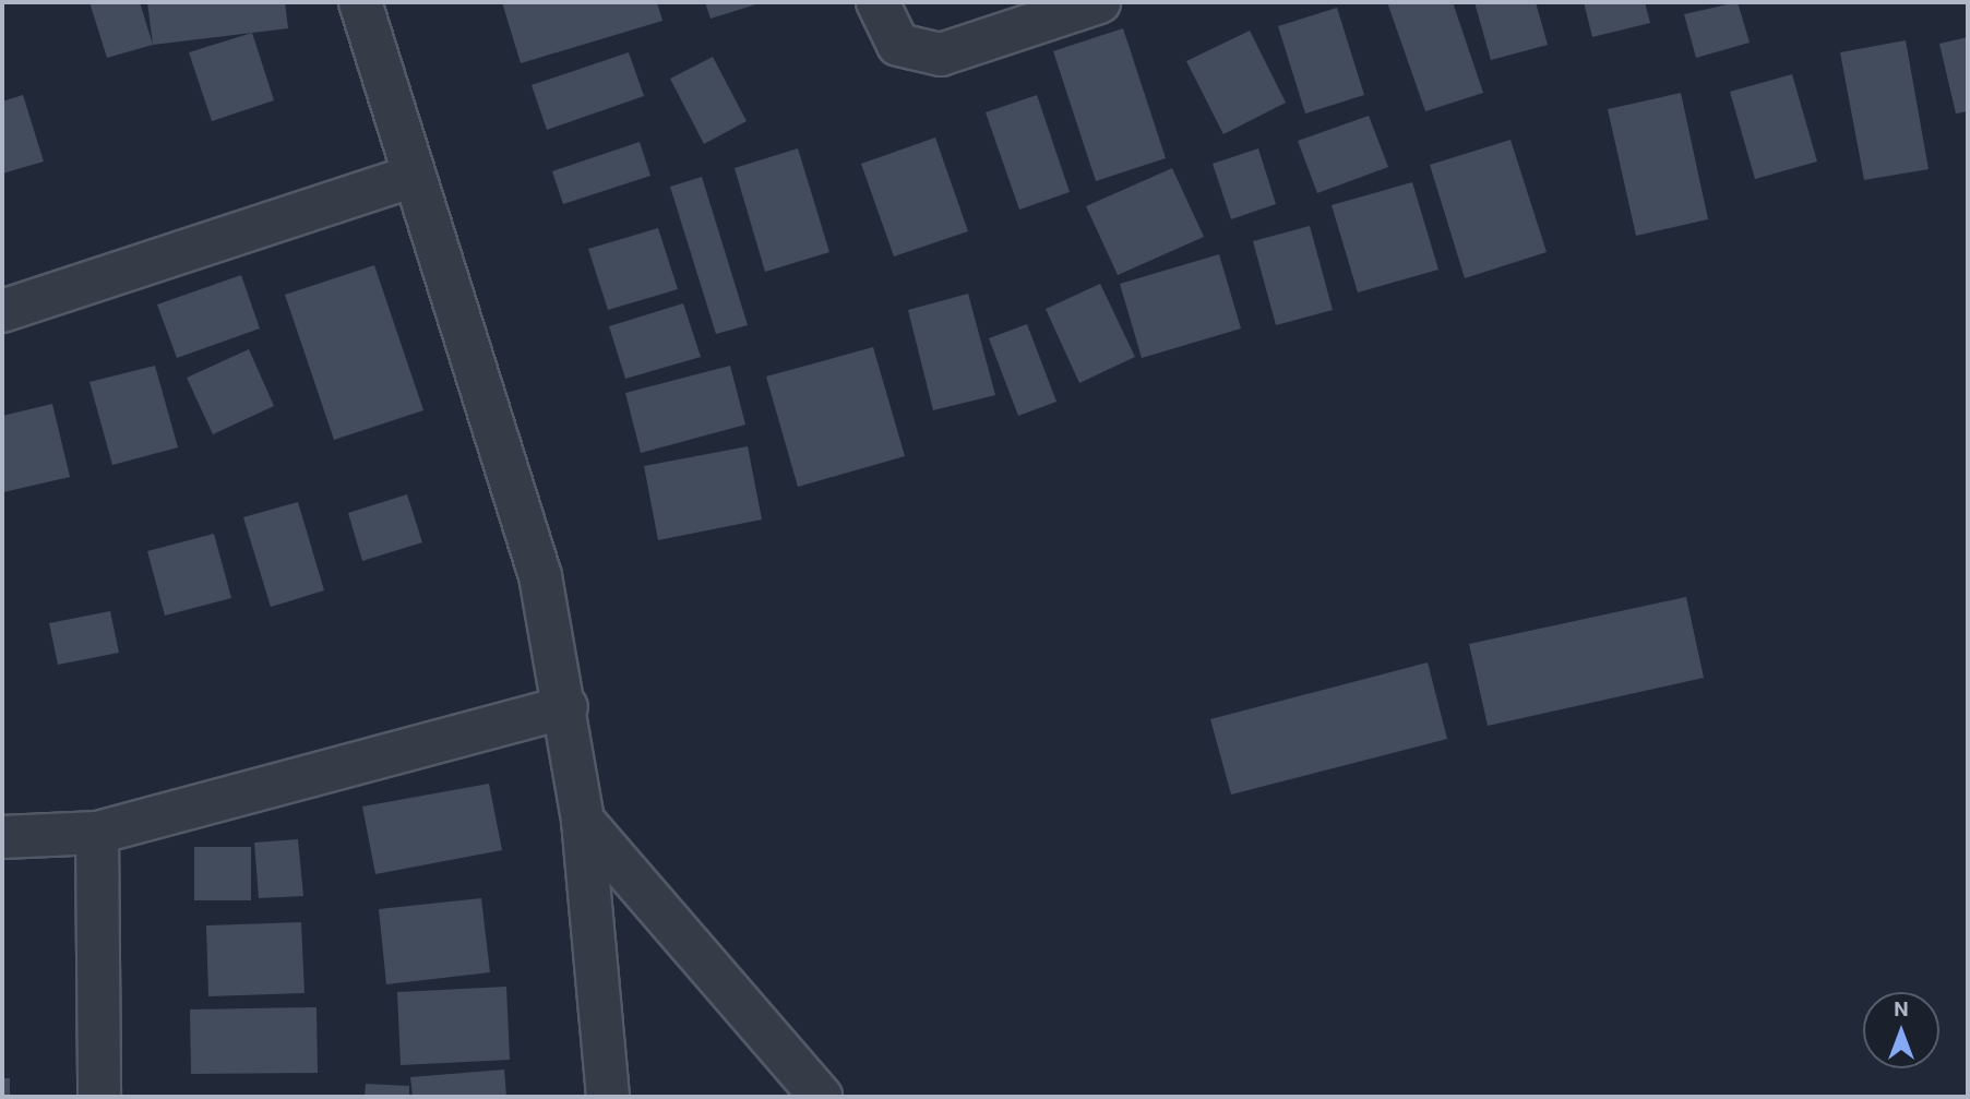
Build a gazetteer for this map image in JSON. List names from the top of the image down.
{
  "north": "top"
}
